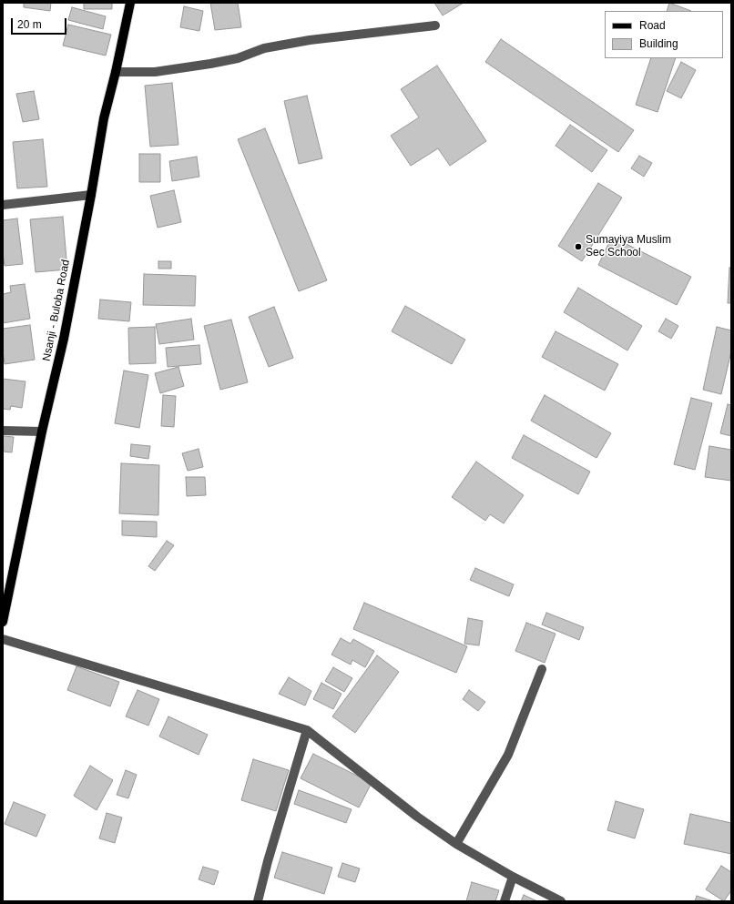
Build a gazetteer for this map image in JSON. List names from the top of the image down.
{
  "streets": {
    "main road": ["Nsanji - Buloba Road"]
  },
  "places": ["Sumayiya Muslim Sec School"],
  "legend": ["Road", "Building"],
  "scale_bar": "20 m"
}
